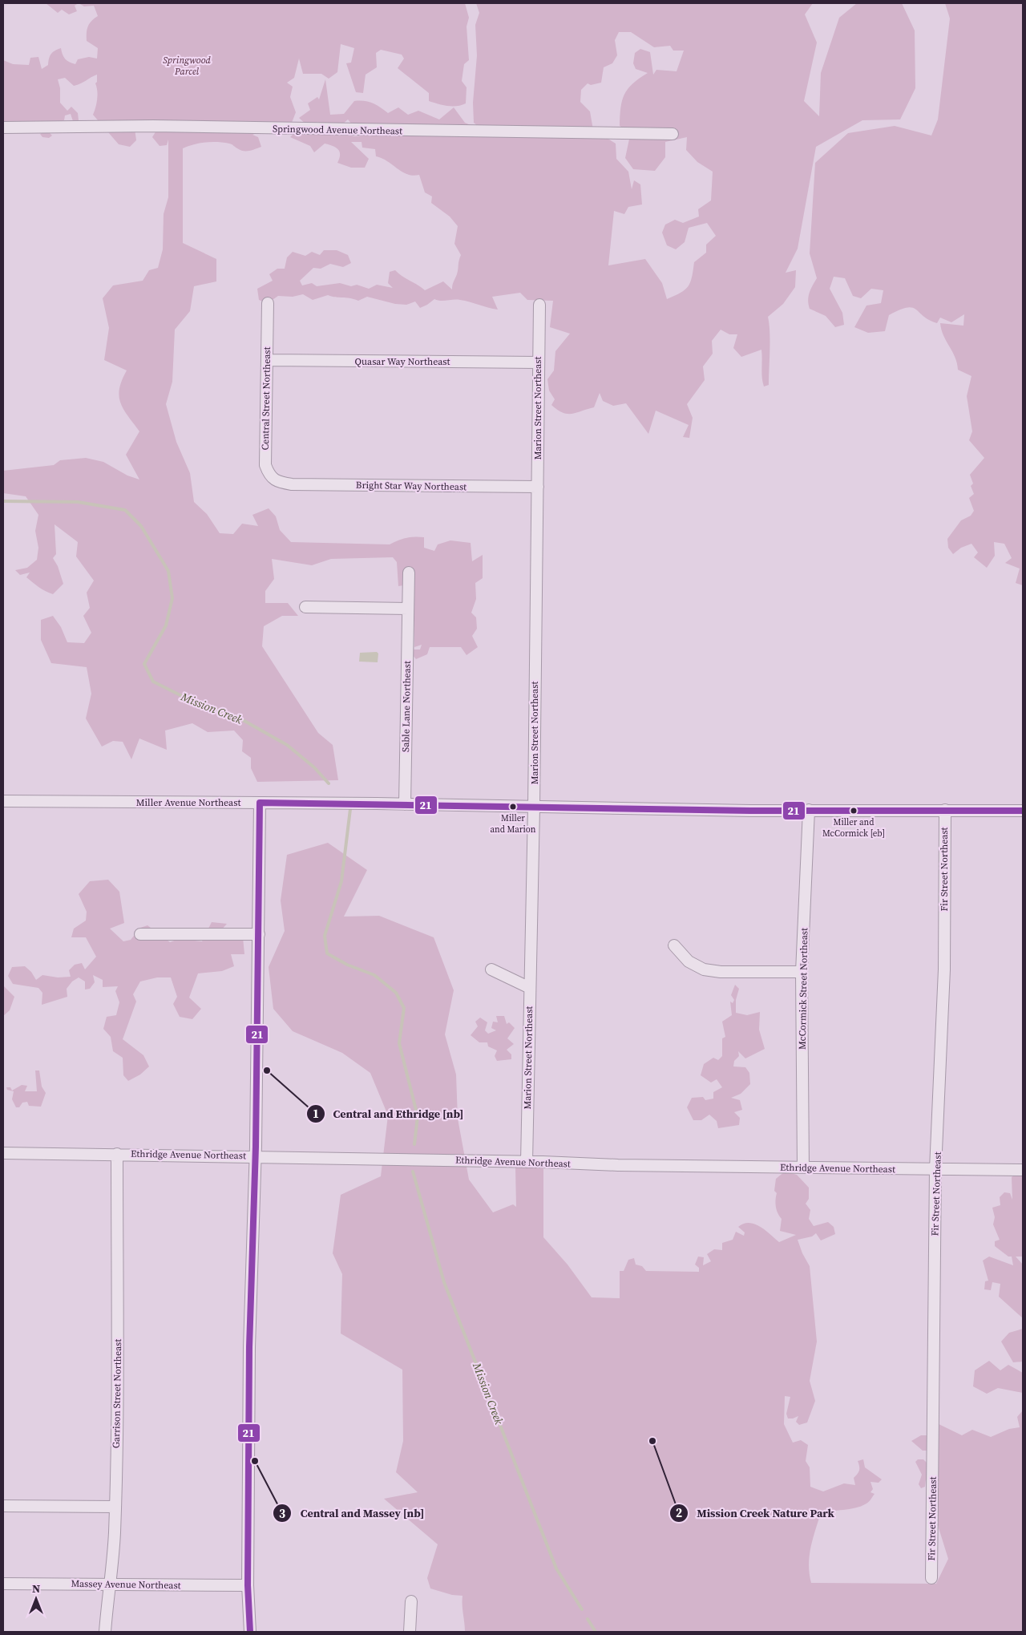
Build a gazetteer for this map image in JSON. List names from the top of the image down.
{
  "streets": {
    "street": [
      "Springwood Avenue Northeast",
      "Quasar Way Northeast",
      "Central Street Northeast",
      "Marion Street Northeast",
      "Bright Star Way Northeast",
      "Sable Lane Northeast",
      "Miller Avenue Northeast",
      "Fir Street Northeast",
      "McCormick Street Northeast",
      "Ethridge Avenue Northeast",
      "Garrison Street Northeast",
      "Massey Avenue Northeast"
    ]
  },
  "crossings": [
    ["Quasar Way Northeast", "Central Street Northeast"],
    ["Quasar Way Northeast", "Marion Street Northeast"],
    ["Central Street Northeast", "Bright Star Way Northeast"],
    ["Marion Street Northeast", "Bright Star Way Northeast"],
    ["Marion Street Northeast", "Miller Avenue Northeast"],
    ["Marion Street Northeast", "Ethridge Avenue Northeast"],
    ["Sable Lane Northeast", "Miller Avenue Northeast"],
    ["Miller Avenue Northeast", "Fir Street Northeast"],
    ["Miller Avenue Northeast", "McCormick Street Northeast"],
    ["Fir Street Northeast", "Ethridge Avenue Northeast"],
    ["McCormick Street Northeast", "Ethridge Avenue Northeast"],
    ["Ethridge Avenue Northeast", "Garrison Street Northeast"],
    ["Garrison Street Northeast", "Massey Avenue Northeast"]
  ],
  "water": ["Mission Creek"],
  "parks": ["Springwood Parcel"],
  "places": [
    "Miller and Marion",
    "Miller and McCormick [eb]",
    "Central and Ethridge [nb]",
    "Mission Creek Nature Park",
    "Central and Massey [nb]"
  ],
  "lines": ["transit line 21"],
  "north": "top"
}
